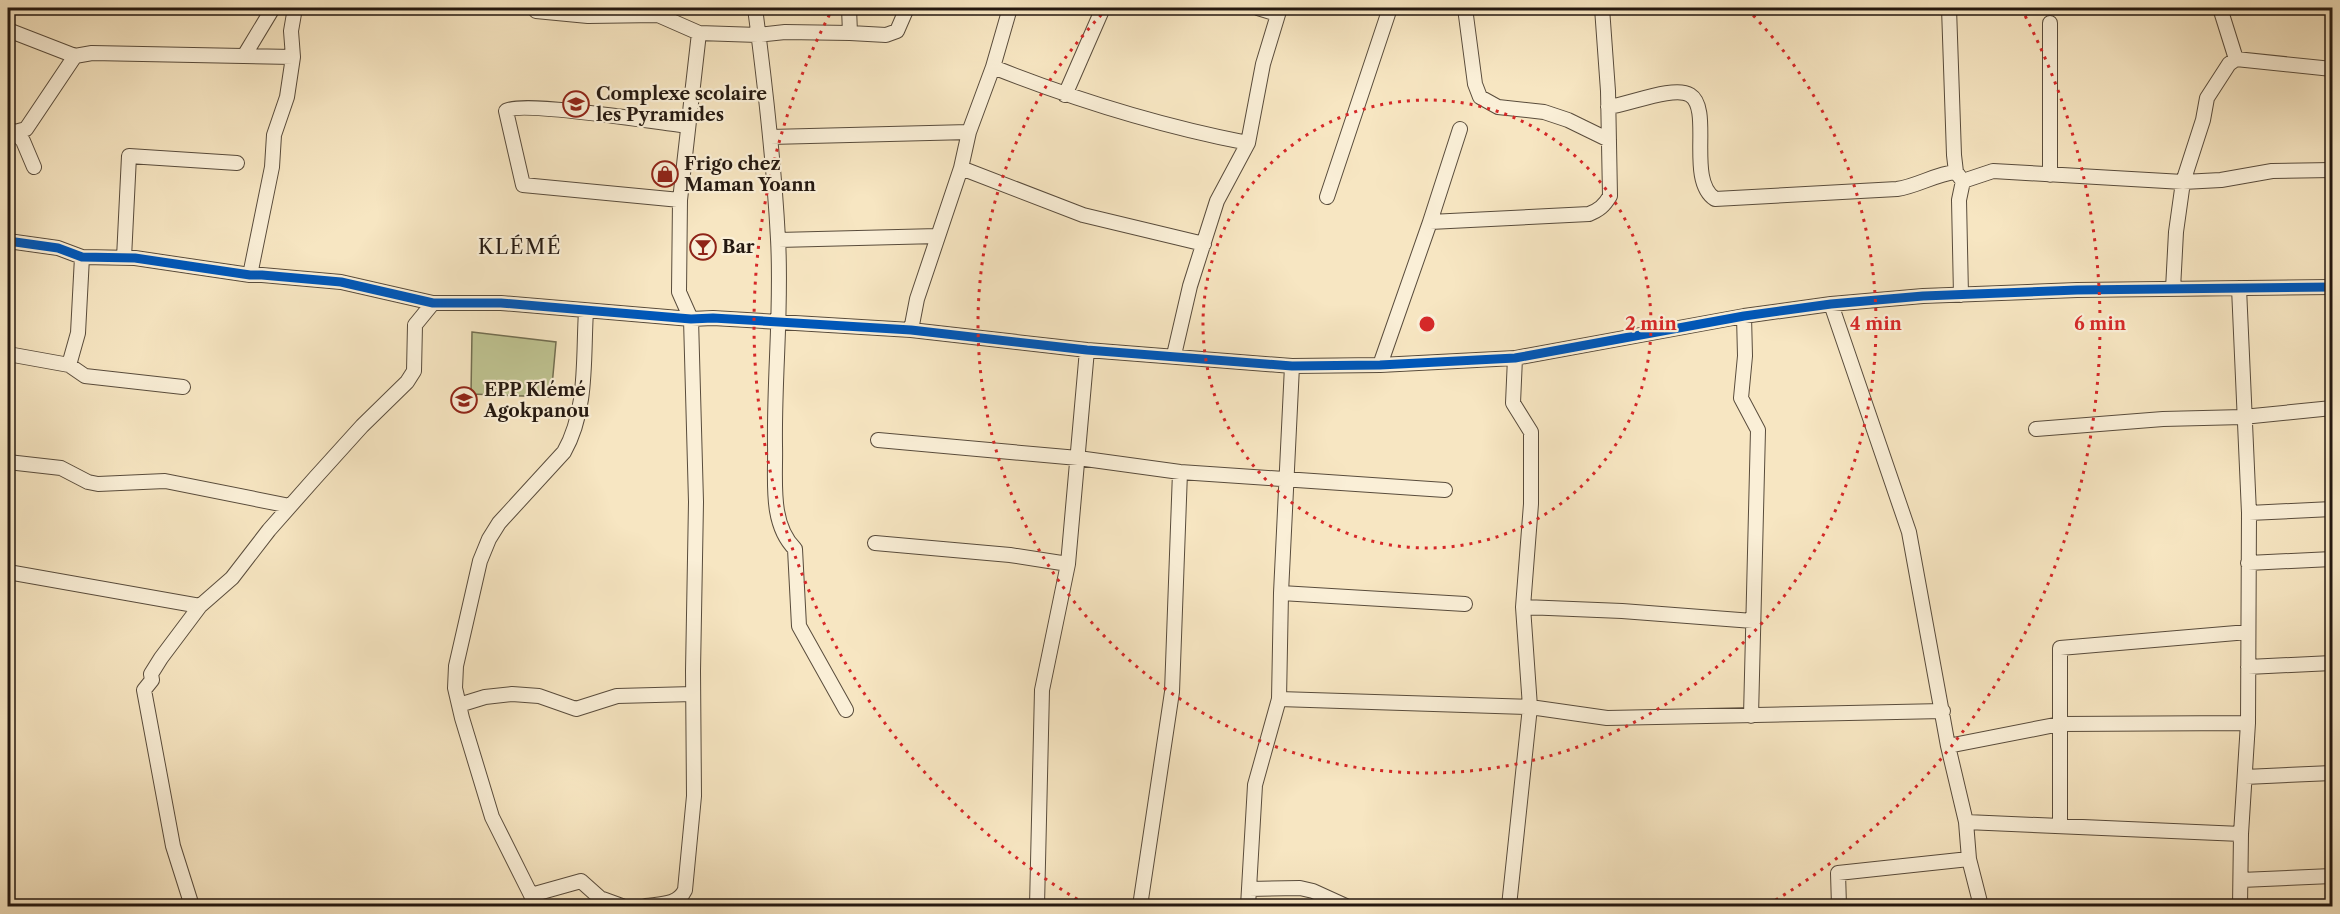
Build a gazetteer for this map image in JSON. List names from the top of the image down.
{
  "districts": ["KLÉMÉ"],
  "places": {
    "school or university": ["Complexe scolaire les Pyramides", "EPP Klémé Agokpanou"],
    "shop": ["Frigo chez Maman Yoann"],
    "bar": ["Bar"]
  },
  "rings": ["2 min", "4 min", "6 min"]
}
